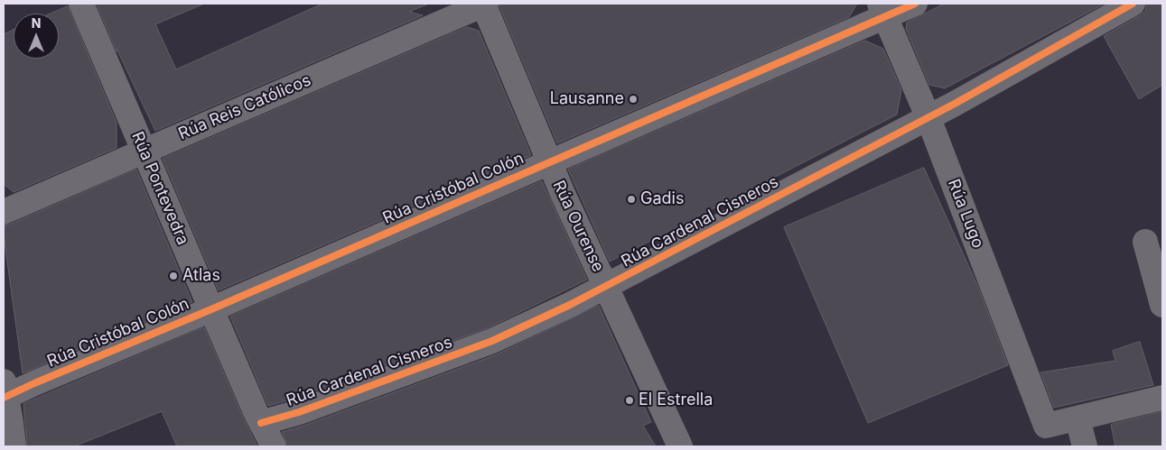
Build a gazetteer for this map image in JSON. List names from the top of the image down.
{
  "streets": {
    "street": [
      "Rúa Reis Católicos",
      "Rúa Pontevedra",
      "Rúa Cristóbal Colón",
      "Rúa Lugo",
      "Rúa Cardenal Cisneros",
      "Rúa Ourense"
    ]
  },
  "crossings": [
    ["Rúa Reis Católicos", "Rúa Pontevedra"],
    ["Rúa Reis Católicos", "Rúa Ourense"],
    ["Rúa Pontevedra", "Rúa Cristóbal Colón"],
    ["Rúa Pontevedra", "Rúa Cardenal Cisneros"],
    ["Rúa Cristóbal Colón", "Rúa Lugo"],
    ["Rúa Cristóbal Colón", "Rúa Ourense"],
    ["Rúa Lugo", "Rúa Cardenal Cisneros"],
    ["Rúa Cardenal Cisneros", "Rúa Ourense"]
  ],
  "places": [
    "Lausanne",
    "Gadis",
    "Atlas",
    "El Estrella"
  ],
  "north": "top"
}
